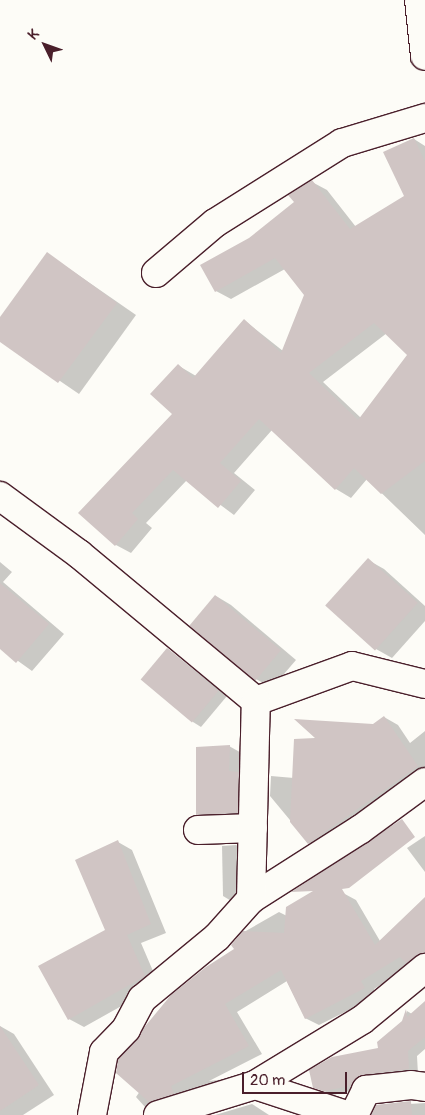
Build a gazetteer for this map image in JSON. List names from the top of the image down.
{
  "scale_bar": "20 m",
  "north": "top left"
}
